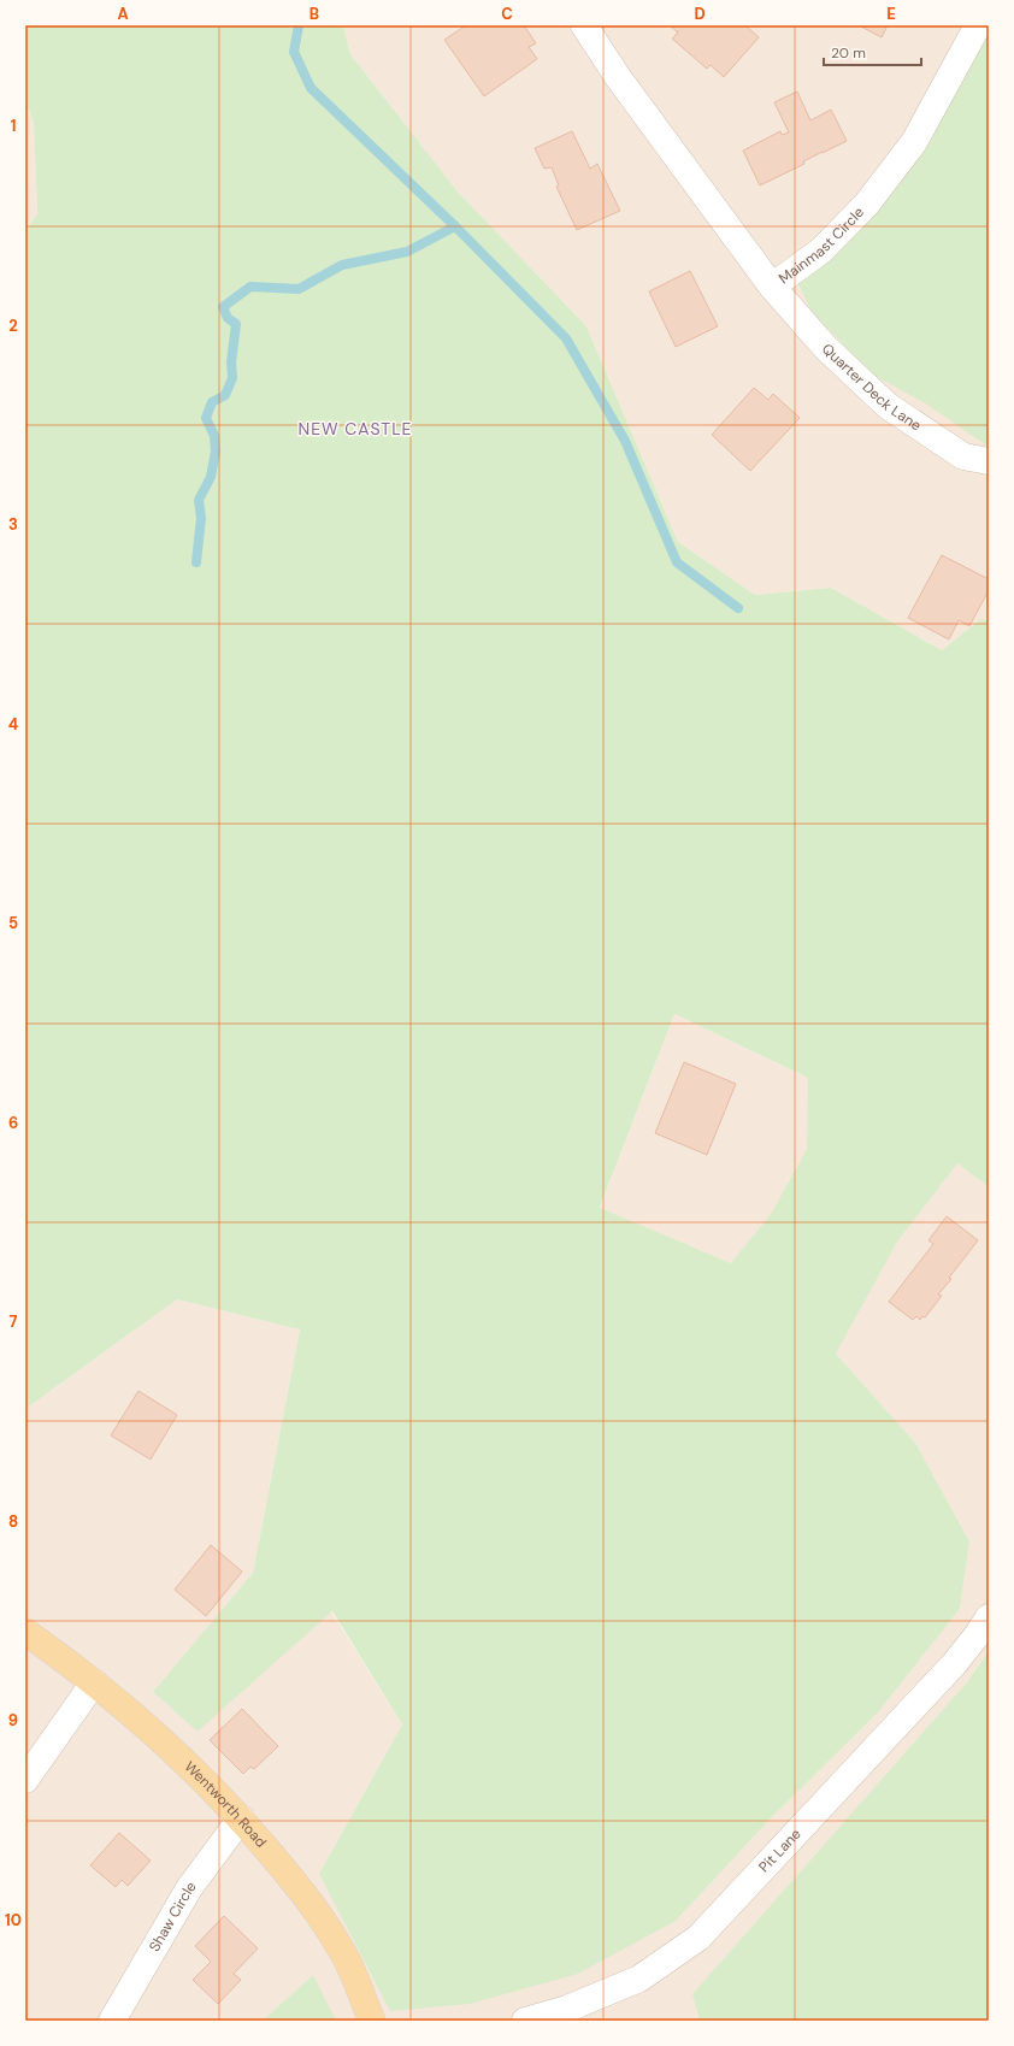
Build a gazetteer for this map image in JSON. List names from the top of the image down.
{
  "streets": {
    "main road": ["Wentworth Road"],
    "street": [
      "Mainmast Circle",
      "Quarter Deck Lane",
      "Pit Lane",
      "Shaw Circle"
    ]
  },
  "crossings": [
    ["Mainmast Circle", "Quarter Deck Lane"],
    ["Wentworth Road", "Shaw Circle"]
  ],
  "districts": ["NEW CASTLE"],
  "scale_bar": "20 m",
  "grid": {
    "columns": [
      "A",
      "B",
      "C",
      "D",
      "E"
    ],
    "rows": [
      "1",
      "2",
      "3",
      "4",
      "5",
      "6",
      "7",
      "8",
      "9",
      "10"
    ]
  }
}
